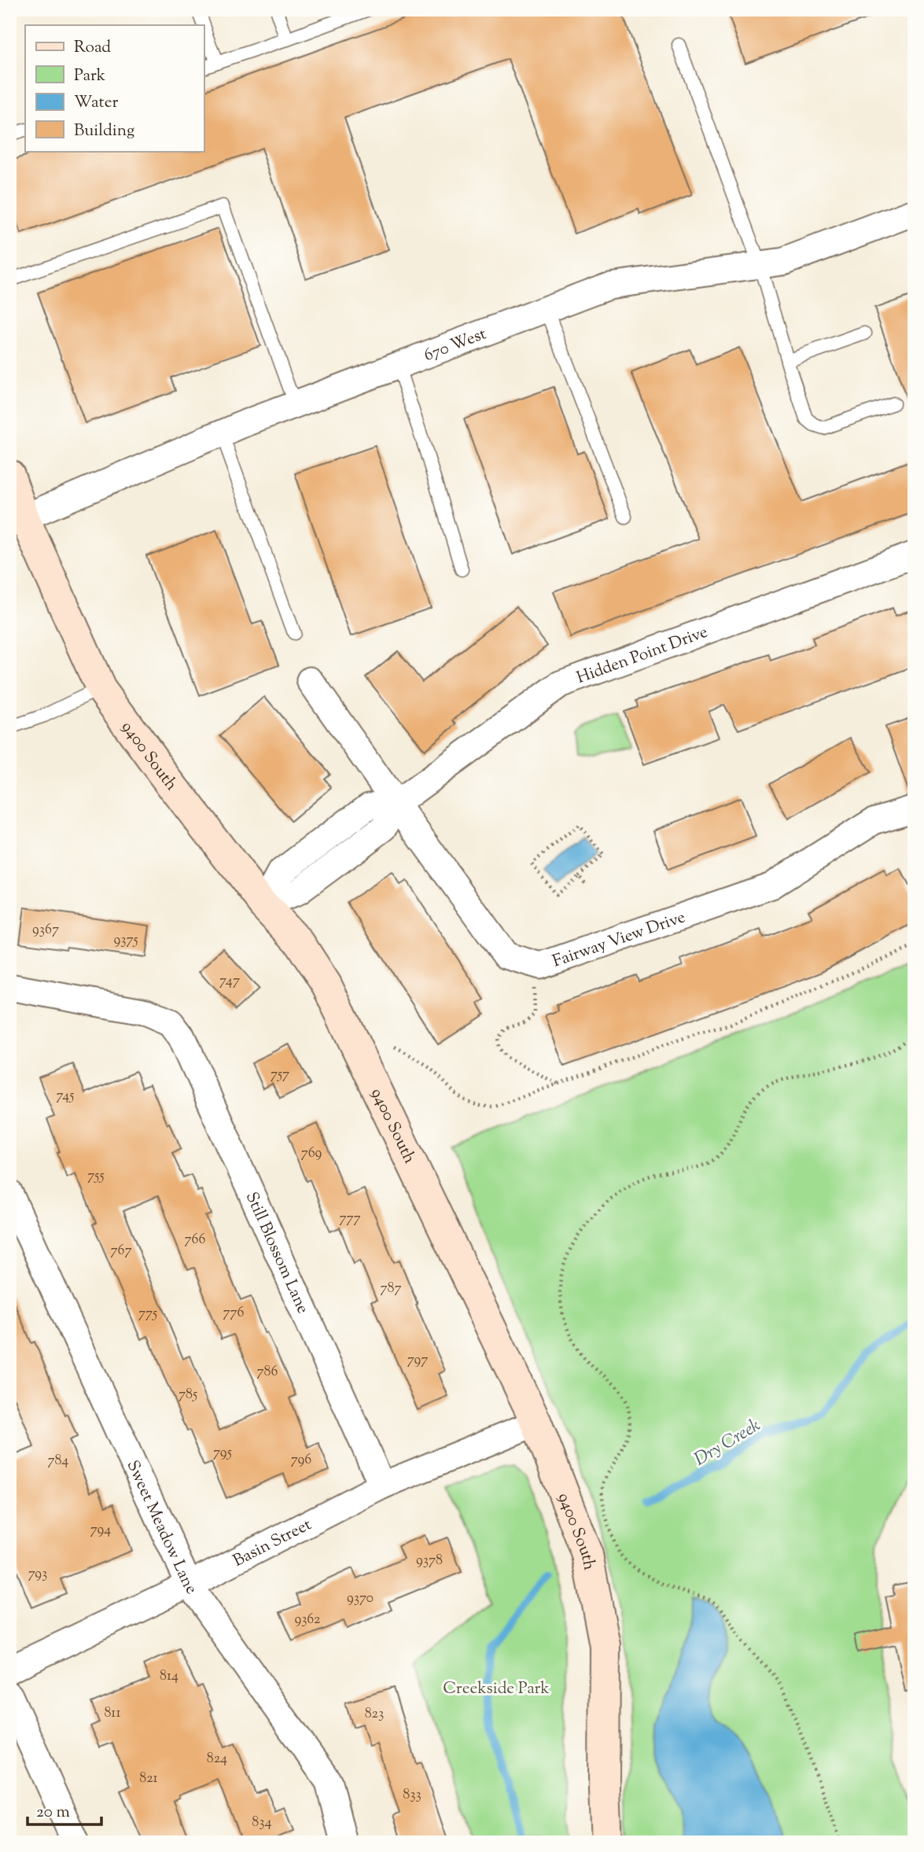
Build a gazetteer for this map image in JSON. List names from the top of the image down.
{
  "streets": {
    "street": [
      "670 West",
      "Hidden Point Drive",
      "9400 South",
      "Fairway View Drive",
      "Still Blossom Lane",
      "Sweet Meadow Lane",
      "Basin Street"
    ]
  },
  "crossings": [
    ["670 West", "9400 South"],
    ["Hidden Point Drive", "9400 South"],
    ["Hidden Point Drive", "Fairway View Drive"],
    ["9400 South", "Basin Street"],
    ["Still Blossom Lane", "Basin Street"],
    ["Sweet Meadow Lane", "Basin Street"]
  ],
  "water": ["Dry Creek"],
  "parks": ["Creekside Park"],
  "house_numbers": [
    "9367",
    "9375",
    "747",
    "757",
    "745",
    "769",
    "755",
    "777",
    "766",
    "767",
    "787",
    "776",
    "775",
    "797",
    "786",
    "785",
    "795",
    "796",
    "784",
    "794",
    "9378",
    "793",
    "9370",
    "9362",
    "814",
    "811",
    "823",
    "824",
    "821",
    "833",
    "834"
  ],
  "legend": [
    "Road",
    "Park",
    "Water",
    "Building"
  ],
  "scale_bar": "20 m"
}
